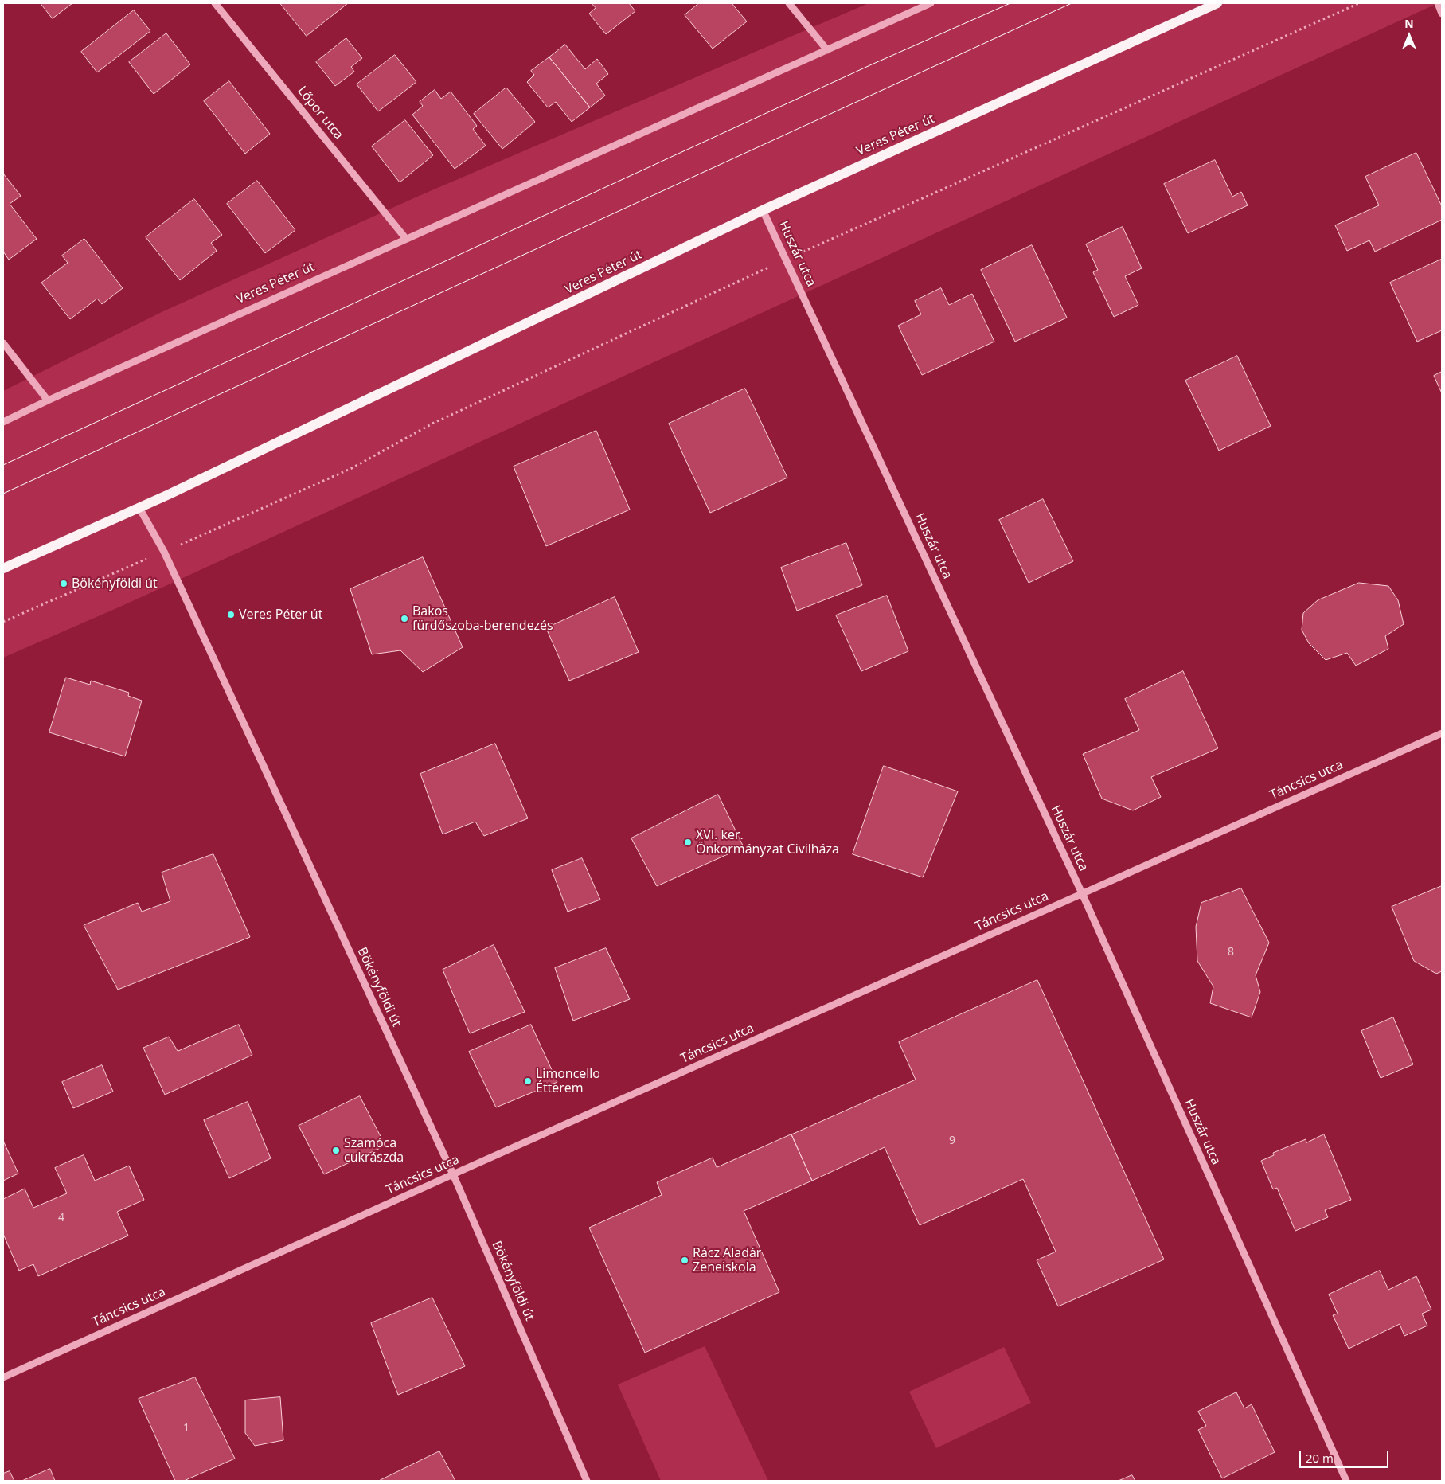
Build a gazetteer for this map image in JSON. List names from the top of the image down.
{
  "streets": {
    "main road": ["Veres Péter út"],
    "street": [
      "Lőpor utca",
      "Huszár utca",
      "Táncsics utca",
      "Bökényföldi út"
    ]
  },
  "crossings": [
    ["Lőpor utca", "Veres Péter út"],
    ["Veres Péter út", "Huszár utca"],
    ["Veres Péter út", "Bökényföldi út"],
    ["Huszár utca", "Táncsics utca"],
    ["Táncsics utca", "Bökényföldi út"]
  ],
  "places": [
    "Bökényföldi út",
    "Veres Péter út",
    "Bakos fürdőszoba-berendezés",
    "XVI. ker. Önkormányzat Civilháza",
    "Limoncello Étterem",
    "Szamóca cukrászda",
    "Rácz Aladár Zeneiskola"
  ],
  "house_numbers": [
    "8",
    "9",
    "4",
    "1"
  ],
  "scale_bar": "20 m",
  "north": "top"
}
